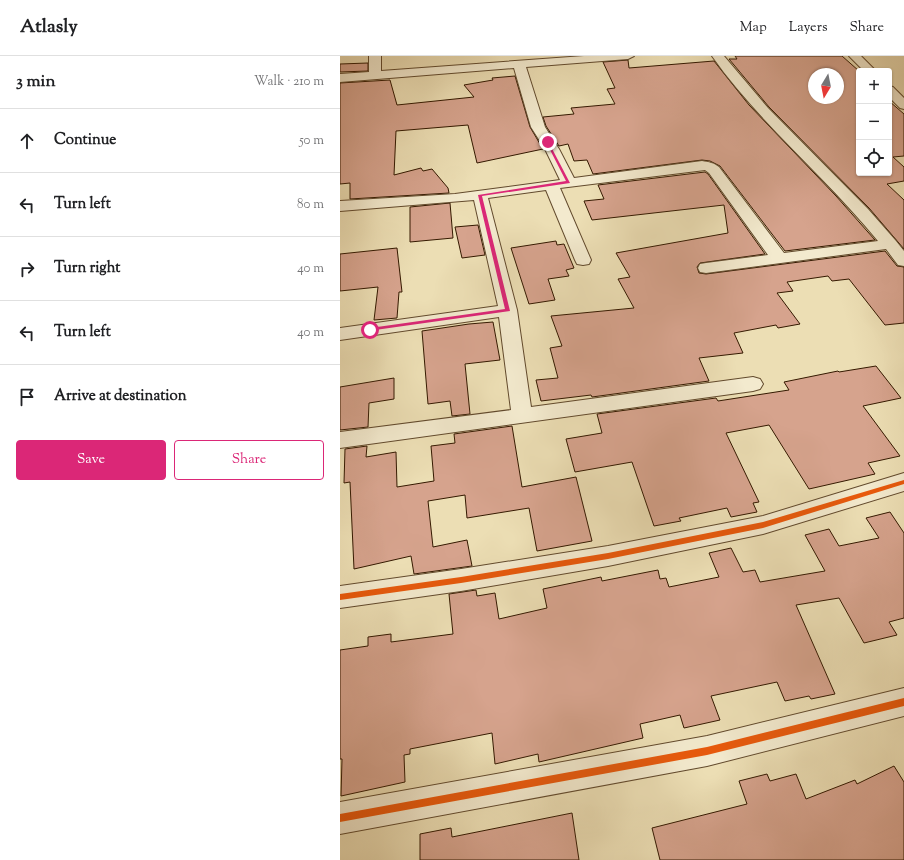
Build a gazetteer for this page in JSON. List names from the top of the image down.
{
  "north": "bottom",
  "page": {
    "header": "Atlasly",
    "nav": ["Map", "Layers", "Share"],
    "heading": ["3 min", "Walk · 210 m"],
    "map_buttons": ["+", "−"],
    "list": [
      ["Continue", "50 m"],
      ["Turn left", "80 m"],
      ["Turn right", "40 m"],
      ["Turn left", "40 m"],
      "Arrive at destination"
    ],
    "buttons": ["Save", "Share"]
  }
}
